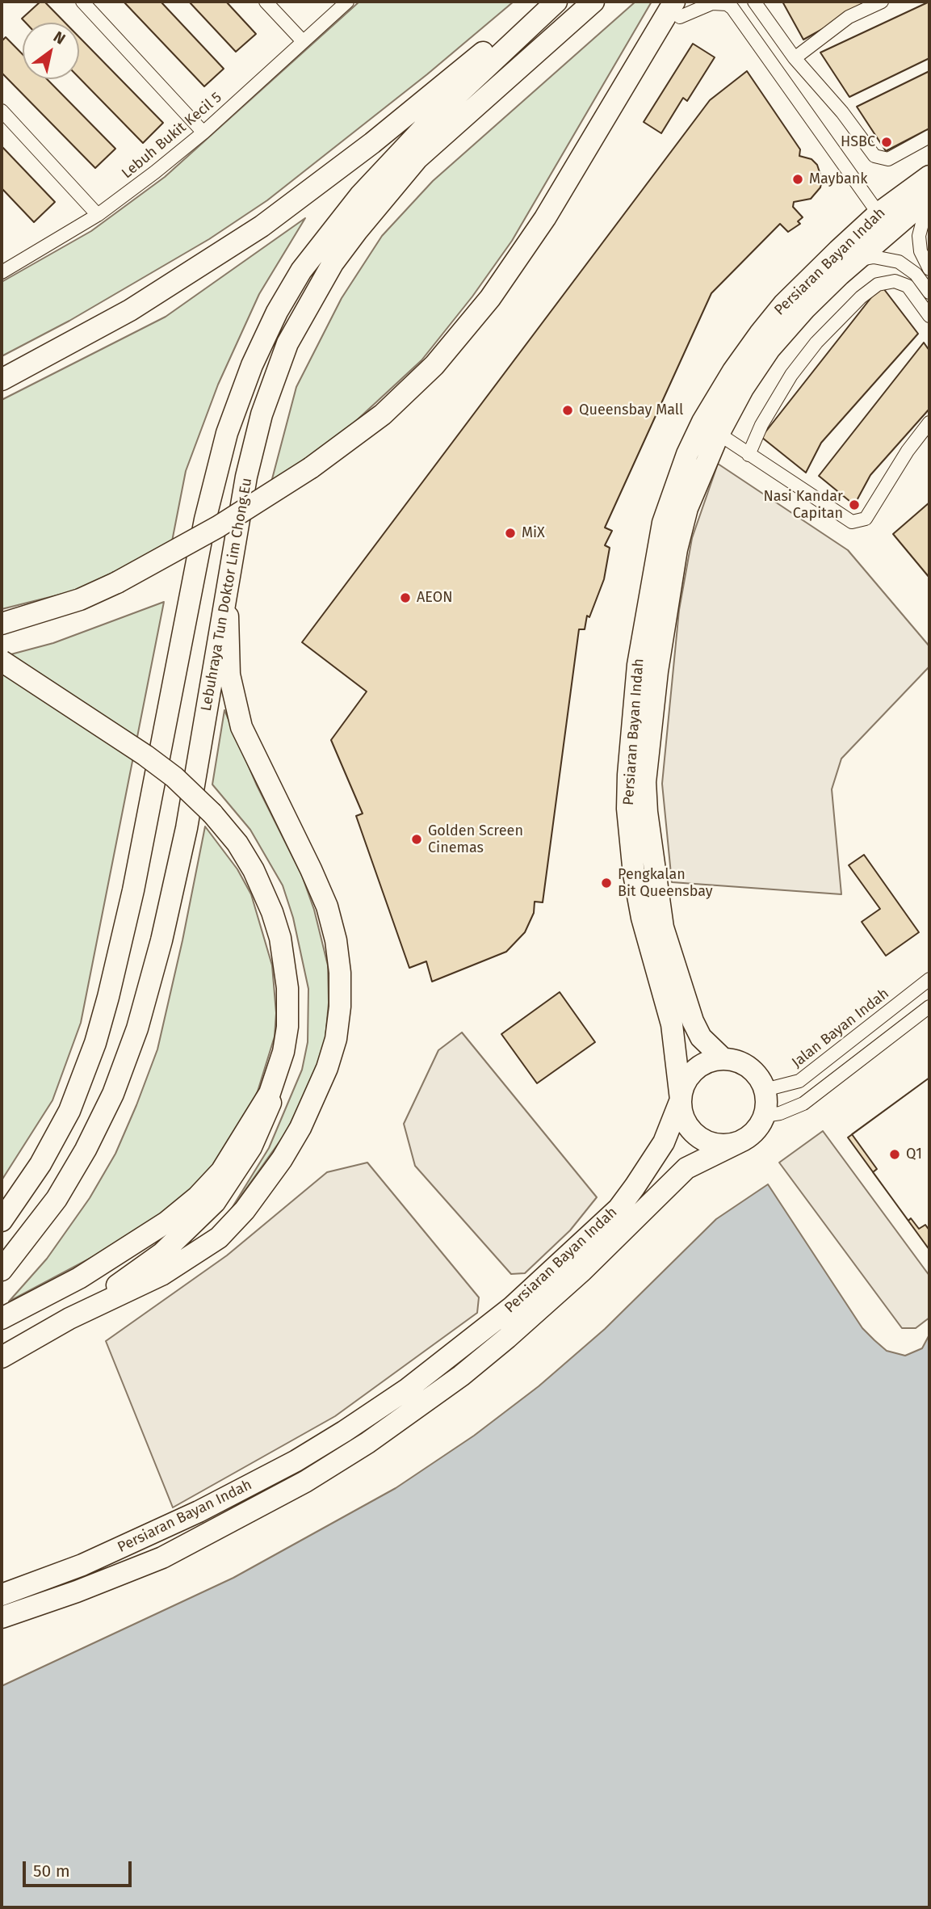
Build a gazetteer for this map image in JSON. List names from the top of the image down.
{
  "streets": {
    "main road": ["Persiaran Bayan Indah", "Lebuhraya Tun Doktor Lim Chong Eu"],
    "street": ["Lebuh Bukit Kecil 5", "Jalan Bayan Indah"]
  },
  "crossings": [
    ["Persiaran Bayan Indah", "Jalan Bayan Indah"]
  ],
  "places": [
    "HSBC",
    "Maybank",
    "Queensbay Mall",
    "Nasi Kandar Capitan",
    "MiX",
    "AEON",
    "Golden Screen Cinemas",
    "Pengkalan Bit Queensbay",
    "Q1"
  ],
  "scale_bar": "50 m",
  "north": "top right"
}
